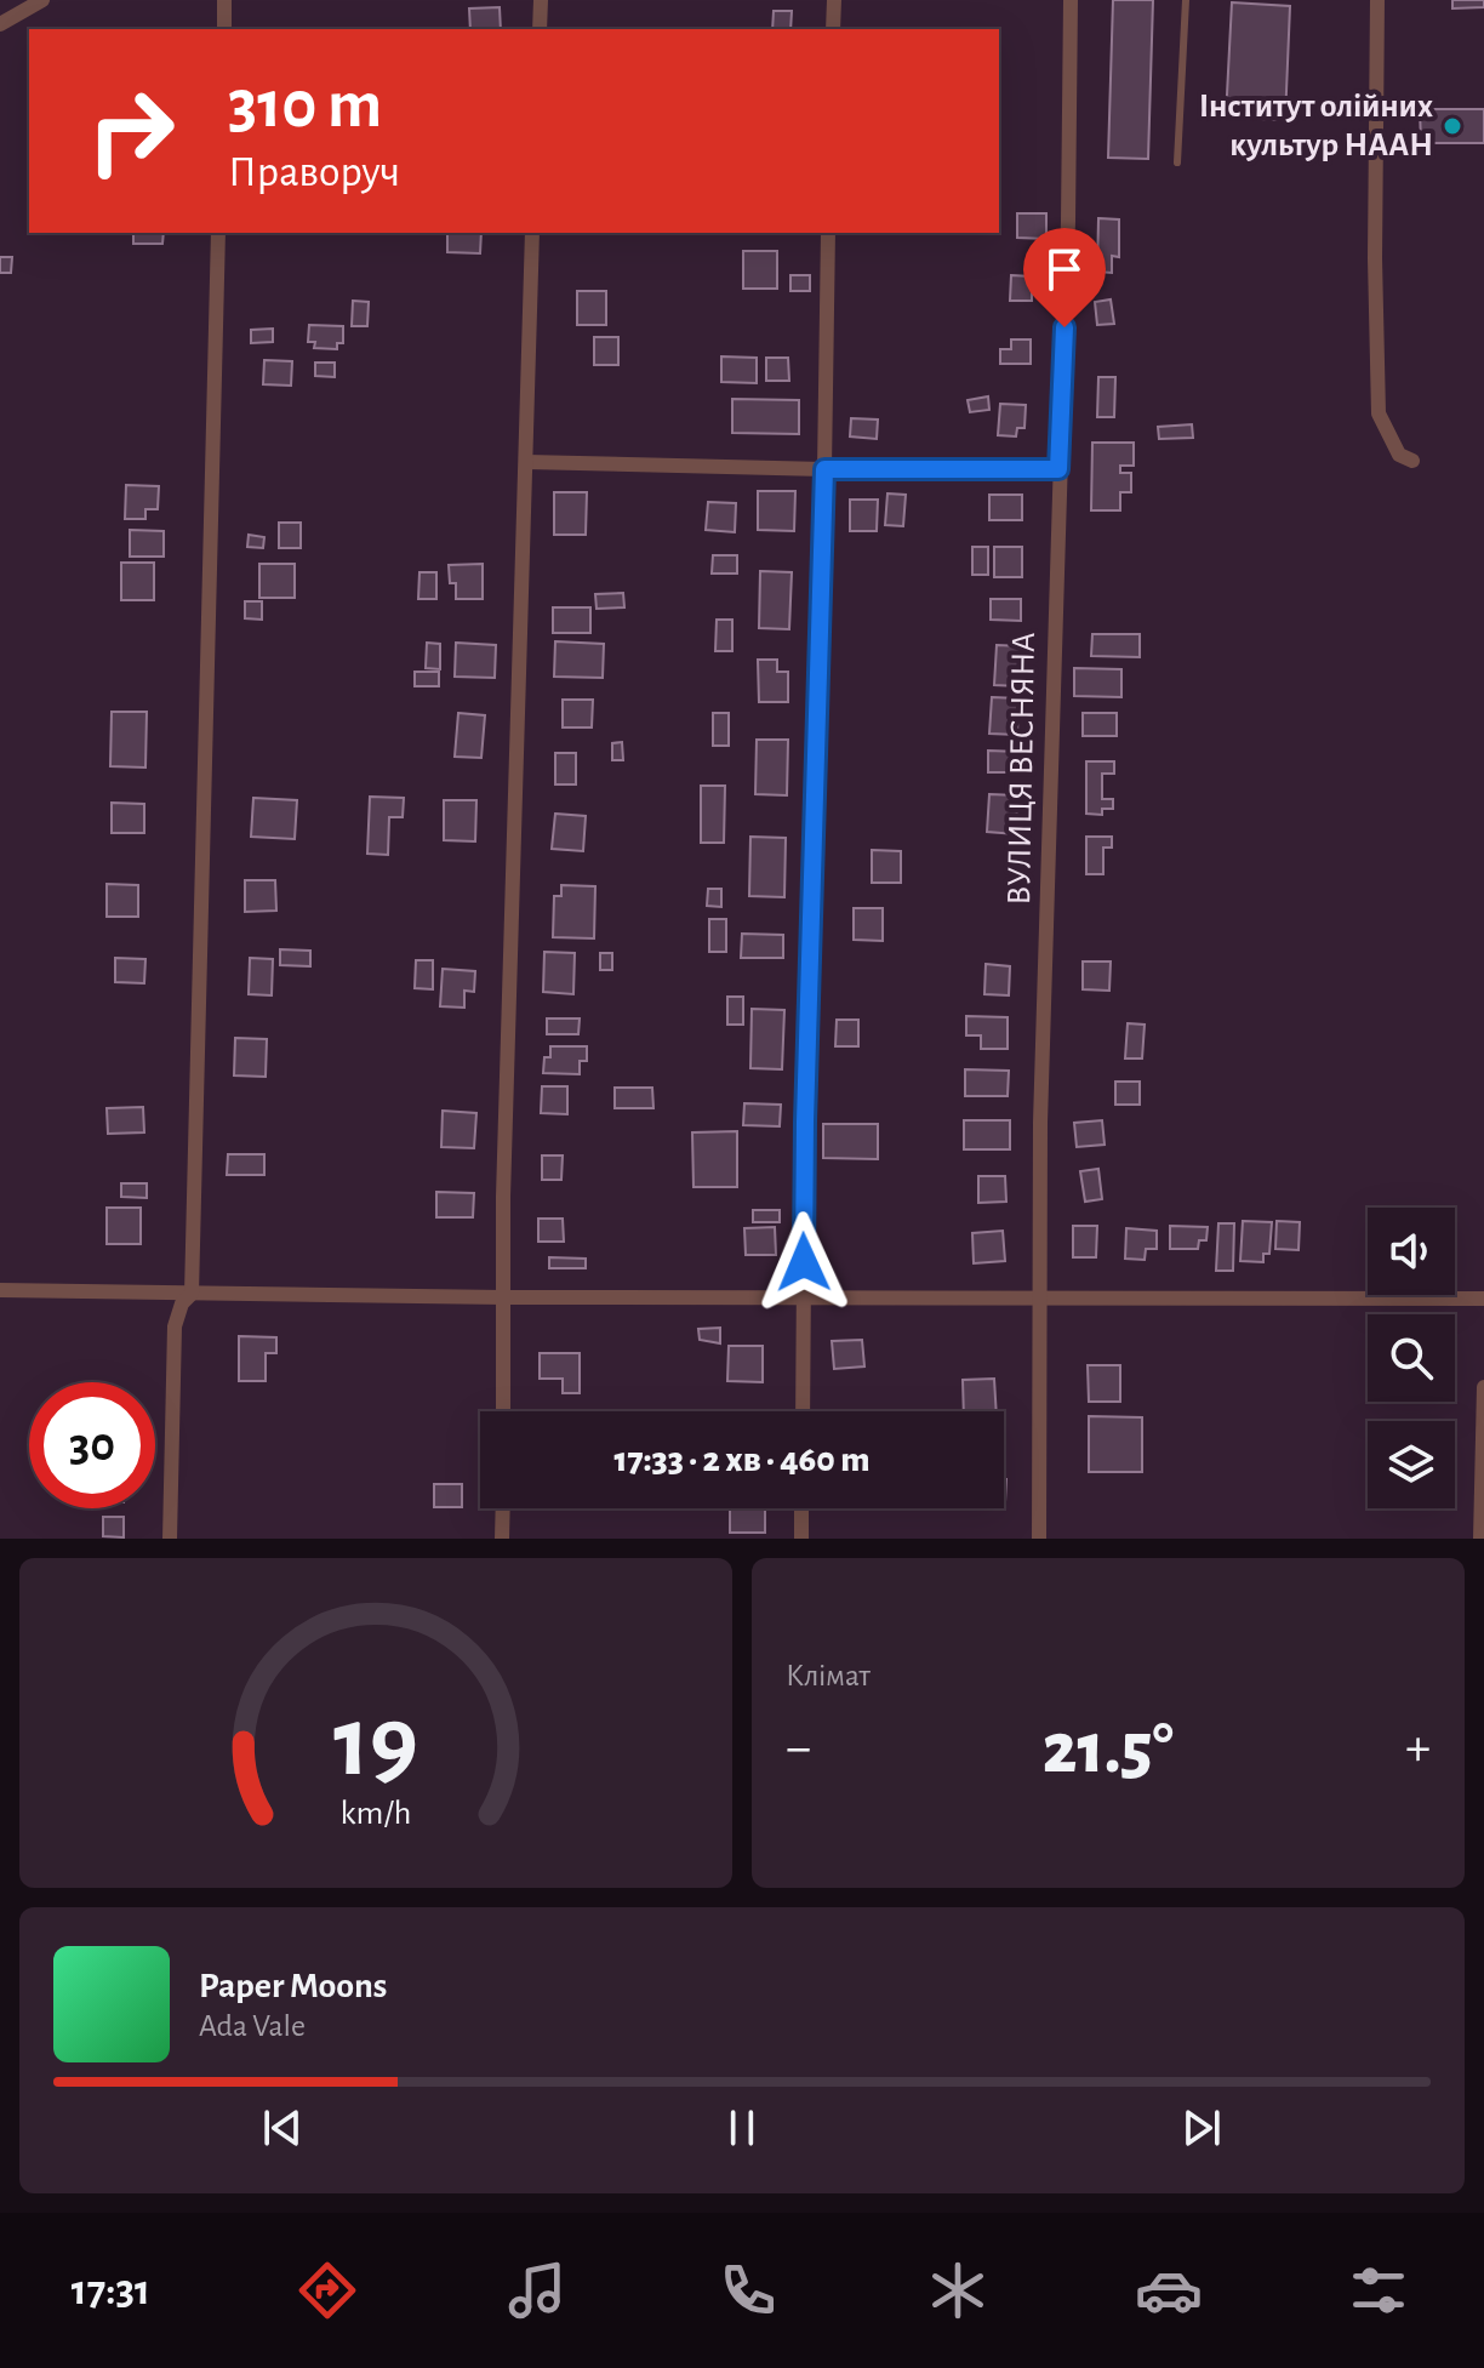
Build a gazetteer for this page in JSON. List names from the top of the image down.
{
  "streets": {
    "street": ["ВУЛИЦЯ ВЕСНЯНА"]
  },
  "places": ["Інститут олійних культур НААН"],
  "page": {
    "turn": ["310 m", "Праворуч"],
    "limit": "30",
    "trip": "17:33 · 2 хв · 460 m",
    "tile": "Клімат",
    "heat": ["−", "21.5°", "+"],
    "song": ["Paper Moons", "Ada Vale"],
    "tabs": "17:31",
    "gauge": ["19", "km/h"]
  }
}
